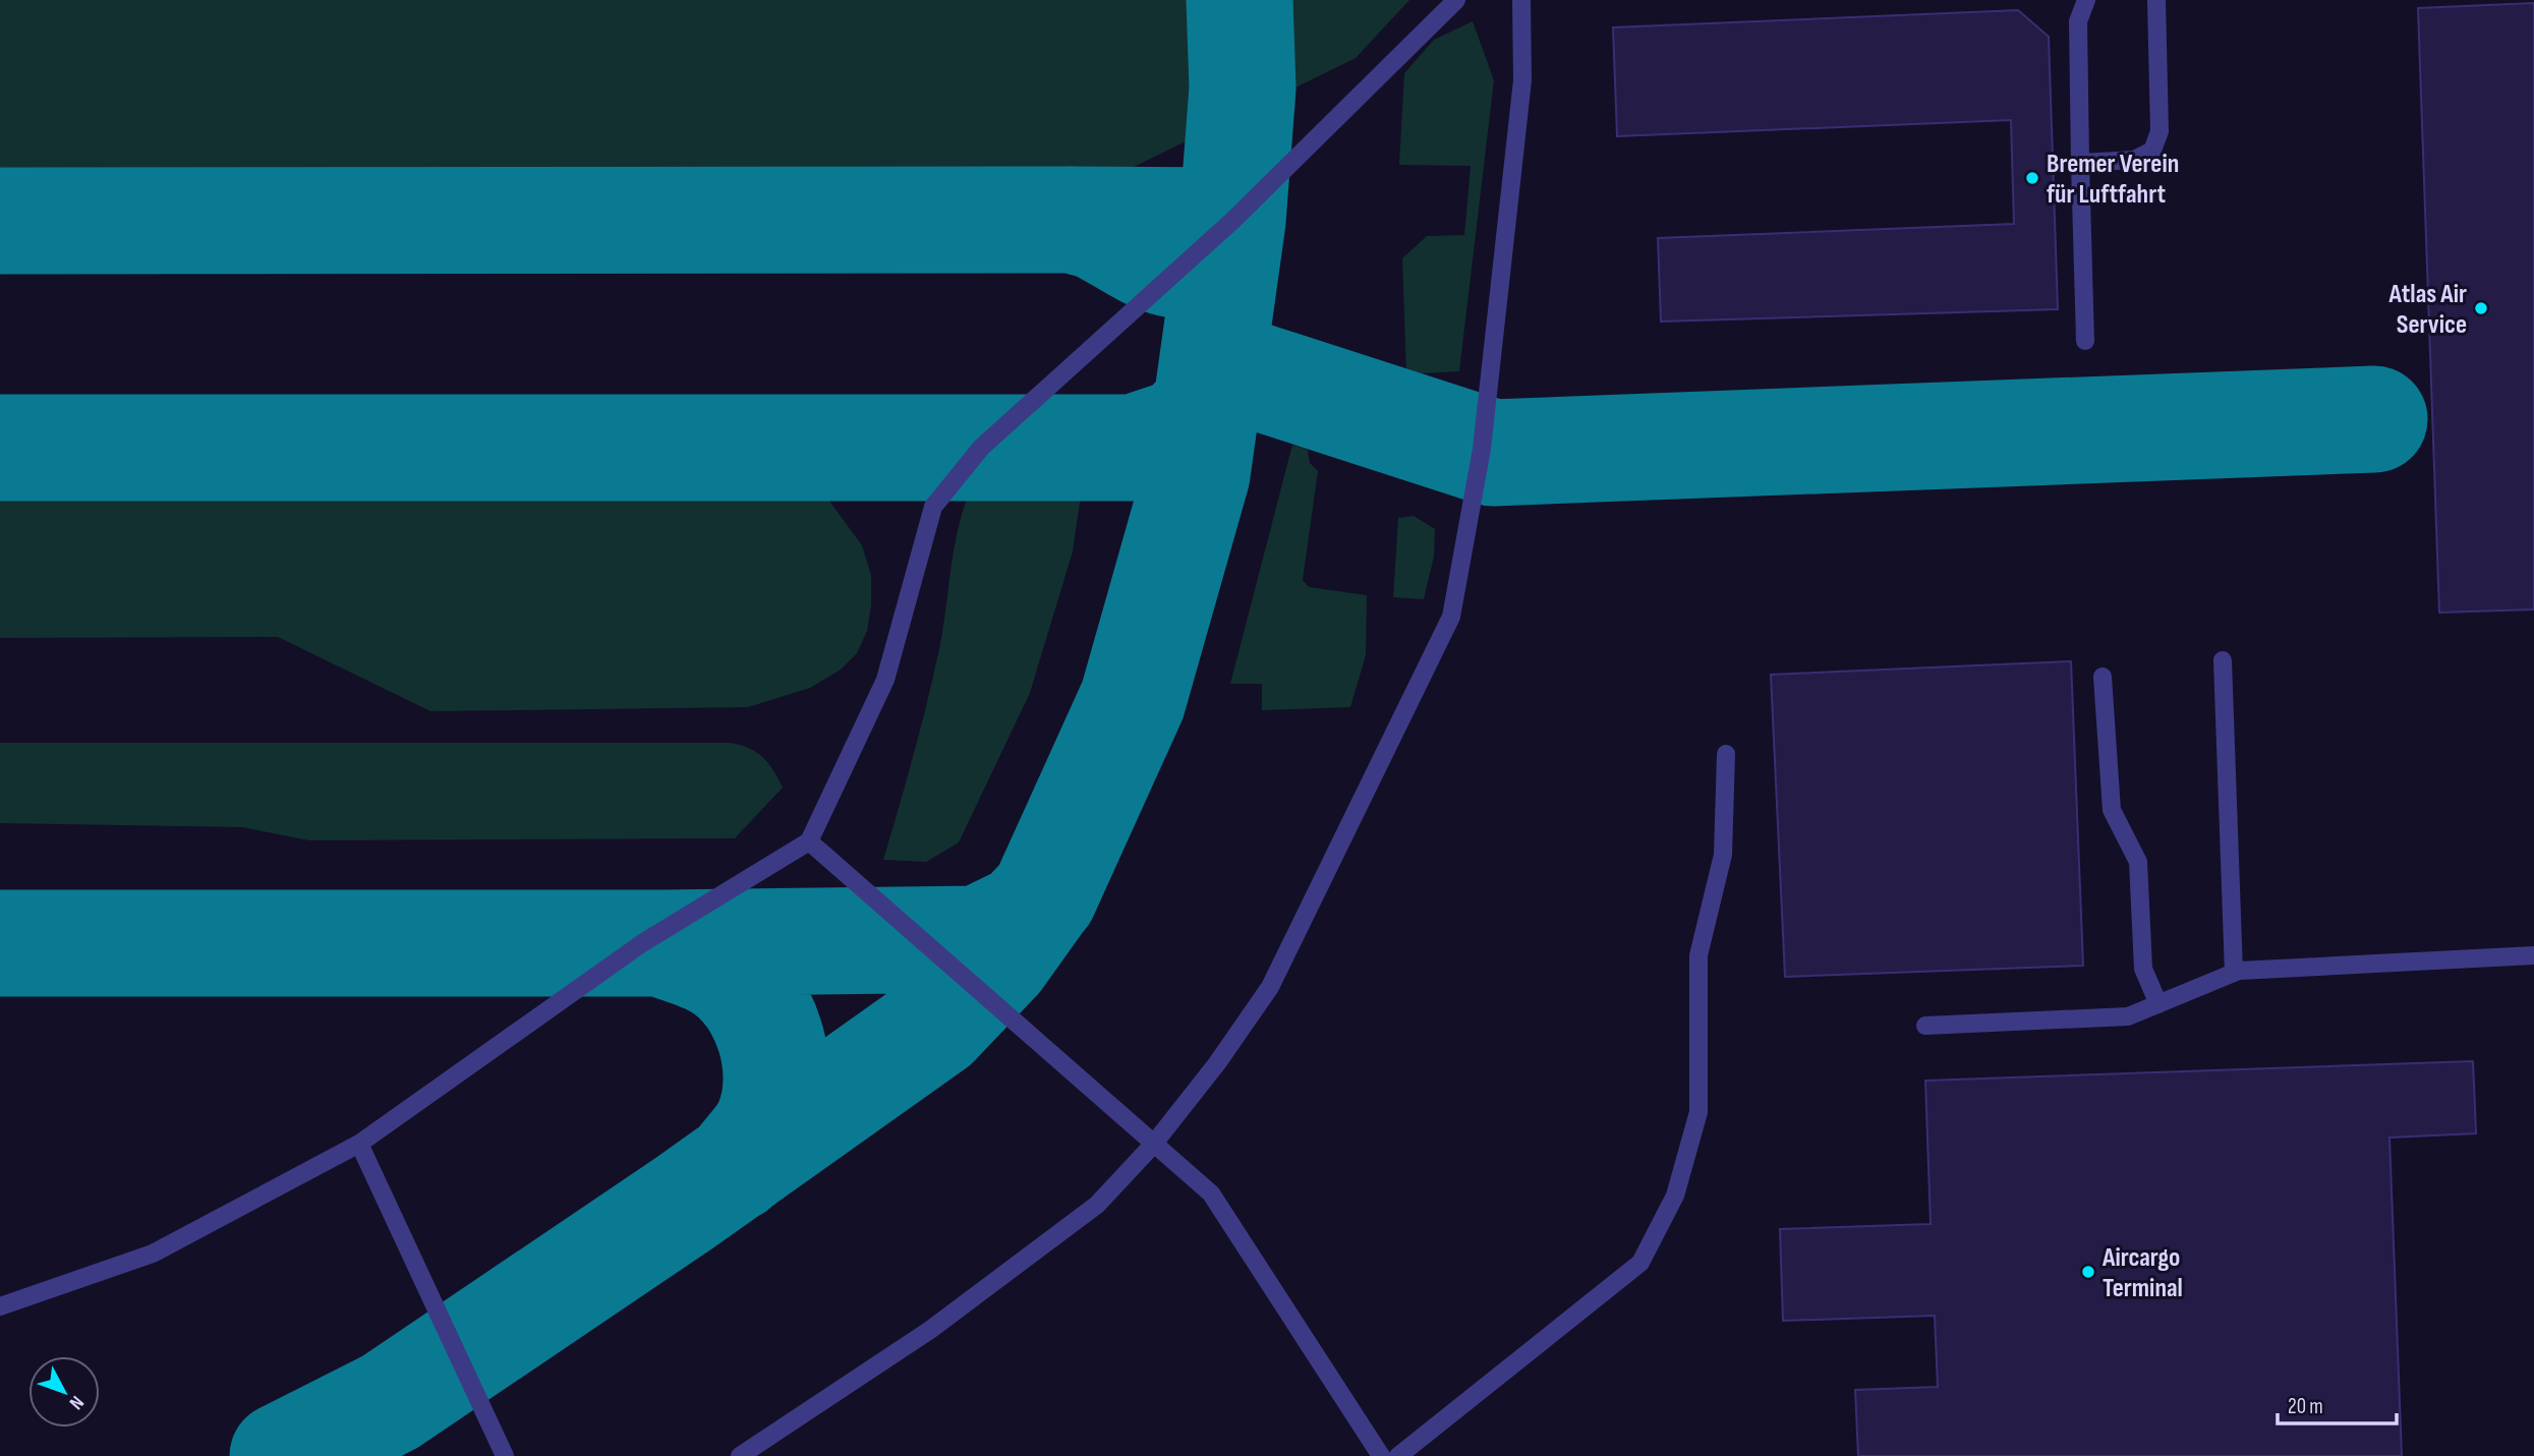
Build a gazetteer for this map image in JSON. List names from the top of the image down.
{
  "places": ["Bremer Verein für Luftfahrt", "Atlas Air Service", "Aircargo Terminal"],
  "scale_bar": "20 m",
  "north": "bottom right"
}
